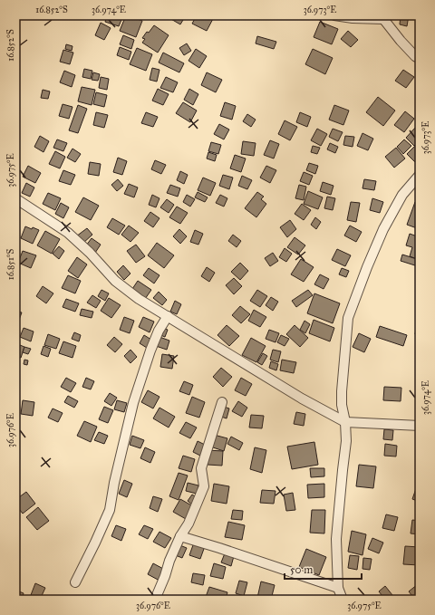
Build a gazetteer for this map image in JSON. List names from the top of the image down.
{
  "scale_bar": "50 m",
  "coordinates": [
    "16.852°S",
    "36.974°E",
    "36.973°E",
    "36.975°E",
    "16.851°S",
    "36.976°E"
  ]
}
